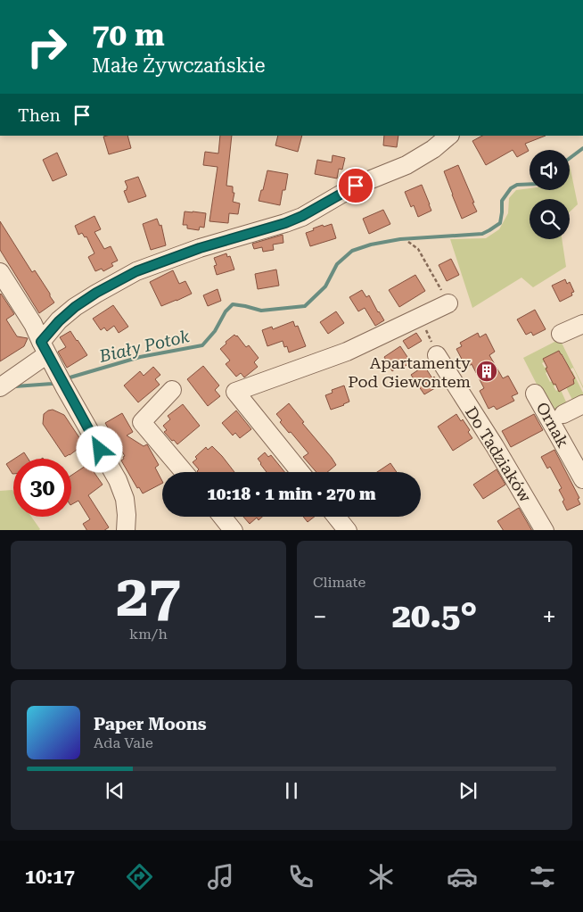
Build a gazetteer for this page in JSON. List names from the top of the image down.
{
  "streets": {
    "street": ["Ornak", "Do Tadziaków"]
  },
  "water": ["Biały Potok"],
  "places": {
    "building": ["Apartamenty Pod Giewontem"]
  },
  "page": {
    "turn": ["70 m", "Małe Żywczańskie"],
    "then": "Then",
    "limit": "30",
    "trip": "10:18 · 1 min · 270 m",
    "tile": [
      ["27", "km/h"],
      "Climate"
    ],
    "heat": ["−", "20.5°", "+"],
    "song": ["Paper Moons", "Ada Vale"],
    "tabs": "10:17"
  }
}
